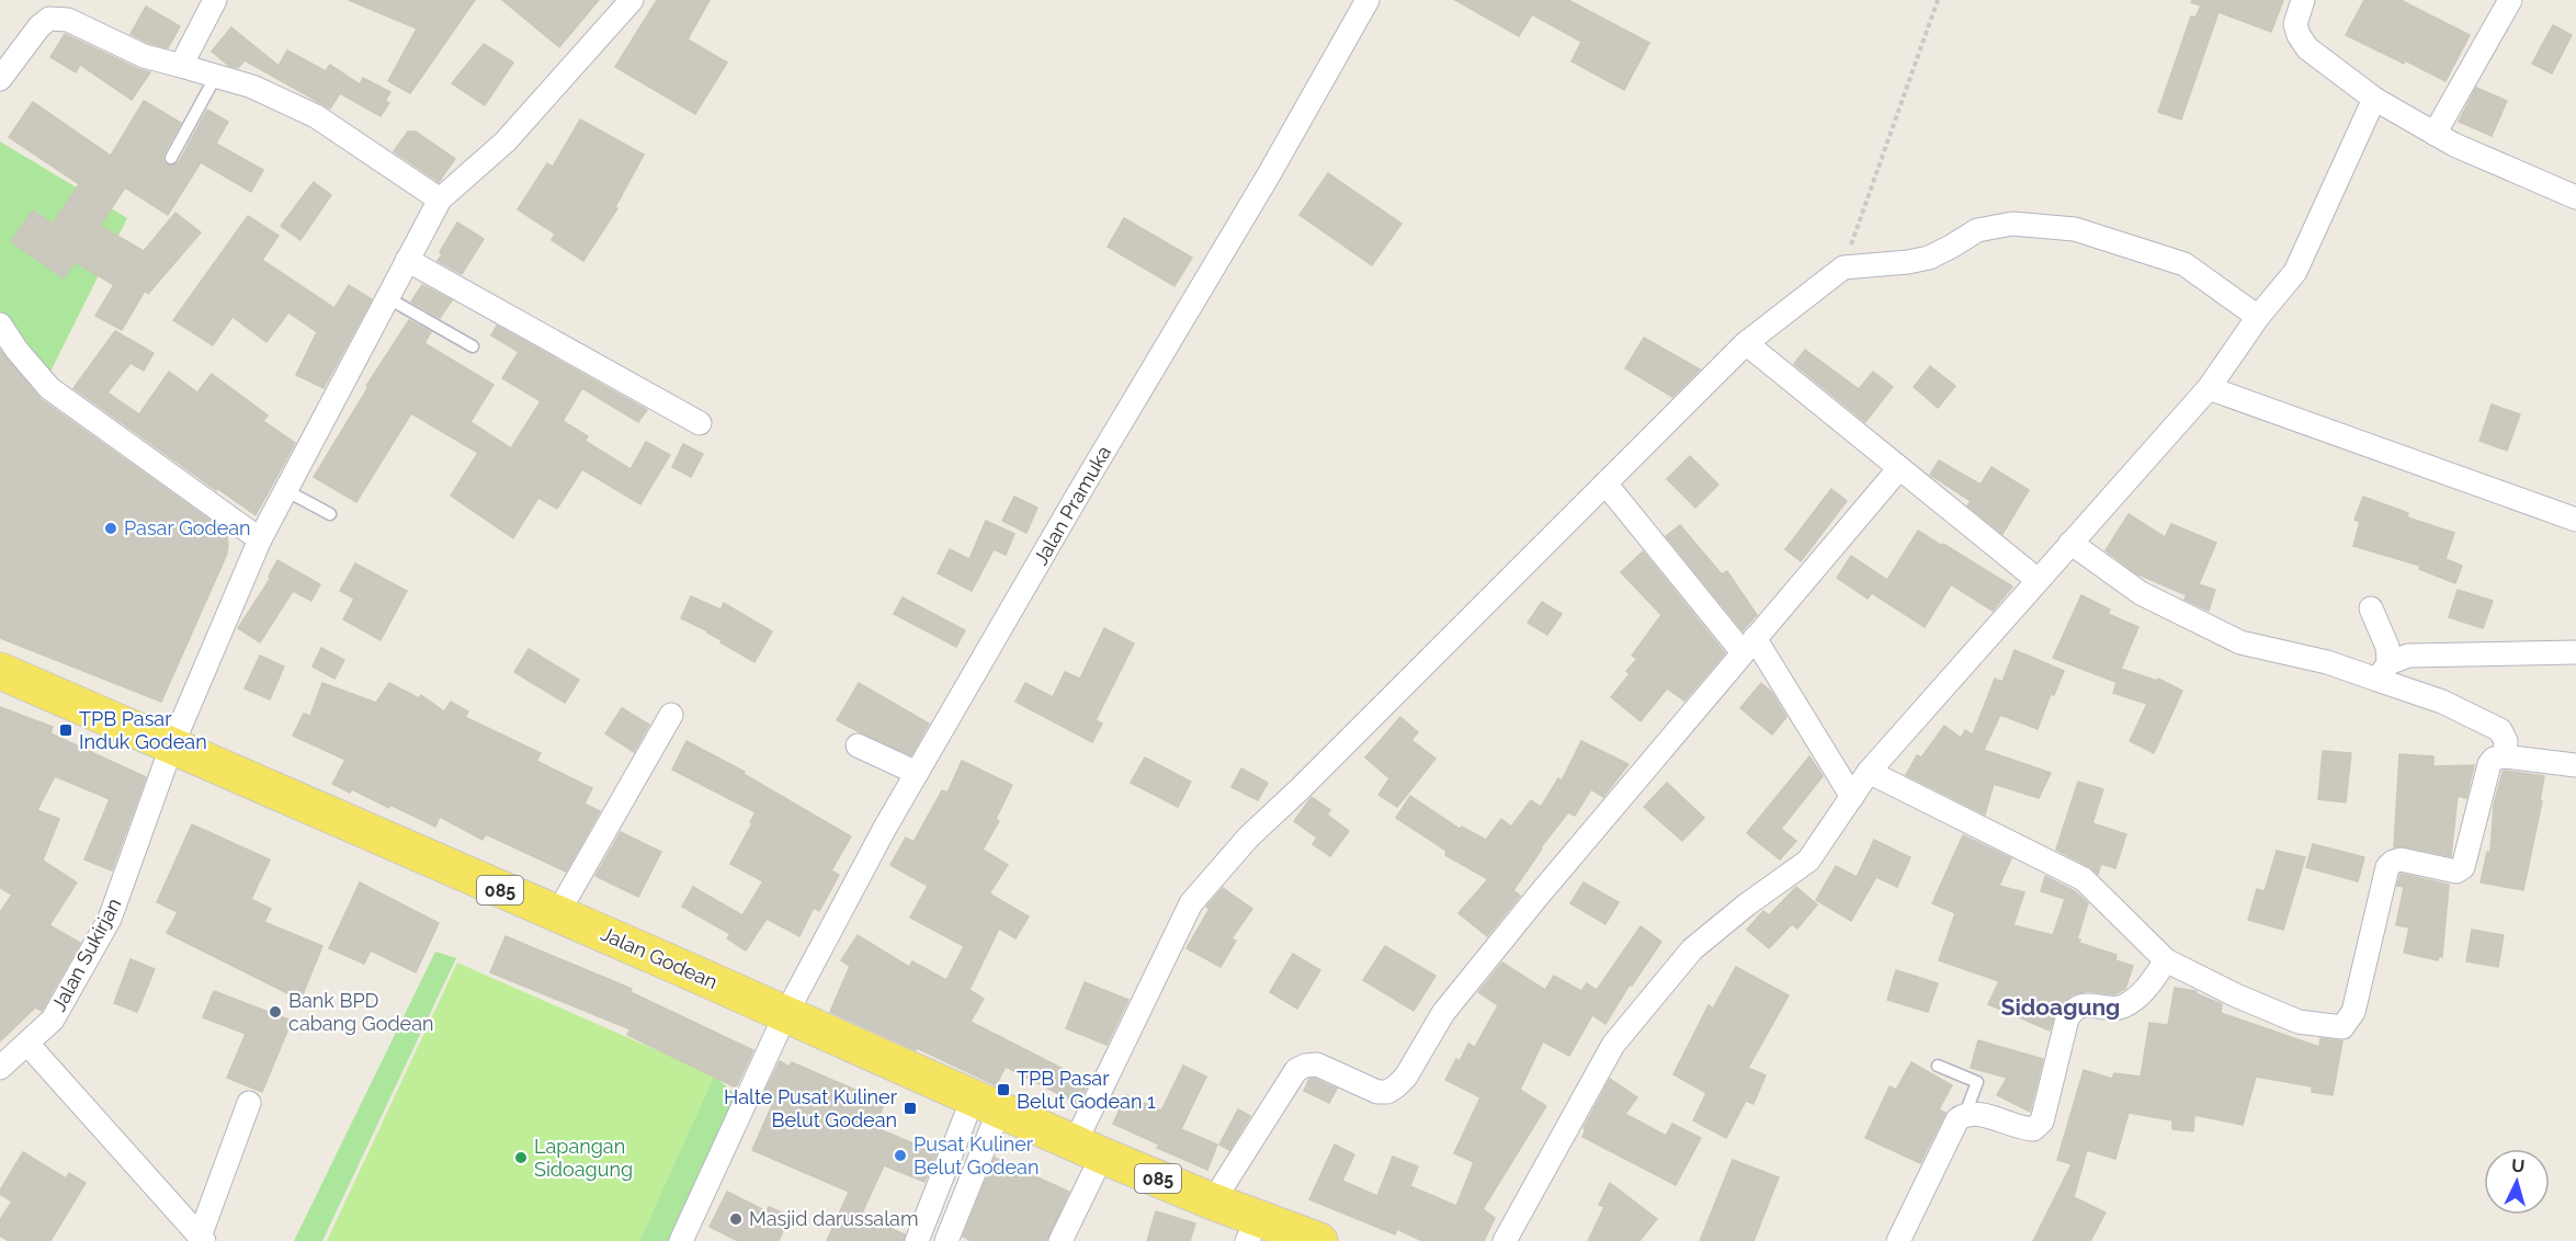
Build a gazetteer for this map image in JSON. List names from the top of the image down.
{
  "streets": {
    "main road": ["085", "Jalan Godean"],
    "street": ["Jalan Pramuka", "Jalan Sukirjan"]
  },
  "crossings": [
    ["Jalan Pramuka", "Jalan Godean"],
    ["Jalan Sukirjan", "Jalan Godean"]
  ],
  "districts": ["Sidoagung"],
  "places": {
    "other": [
      "Pasar Godean",
      "Bank BPD cabang Godean",
      "Pusat Kuliner Belut Godean",
      "Lapangan Sidoagung",
      "Masjid darussalam"
    ],
    "transit": ["TPB Pasar Induk Godean", "TPB Pasar Belut Godean 1", "Halte Pusat Kuliner Belut Godean"]
  },
  "north": "top"
}
